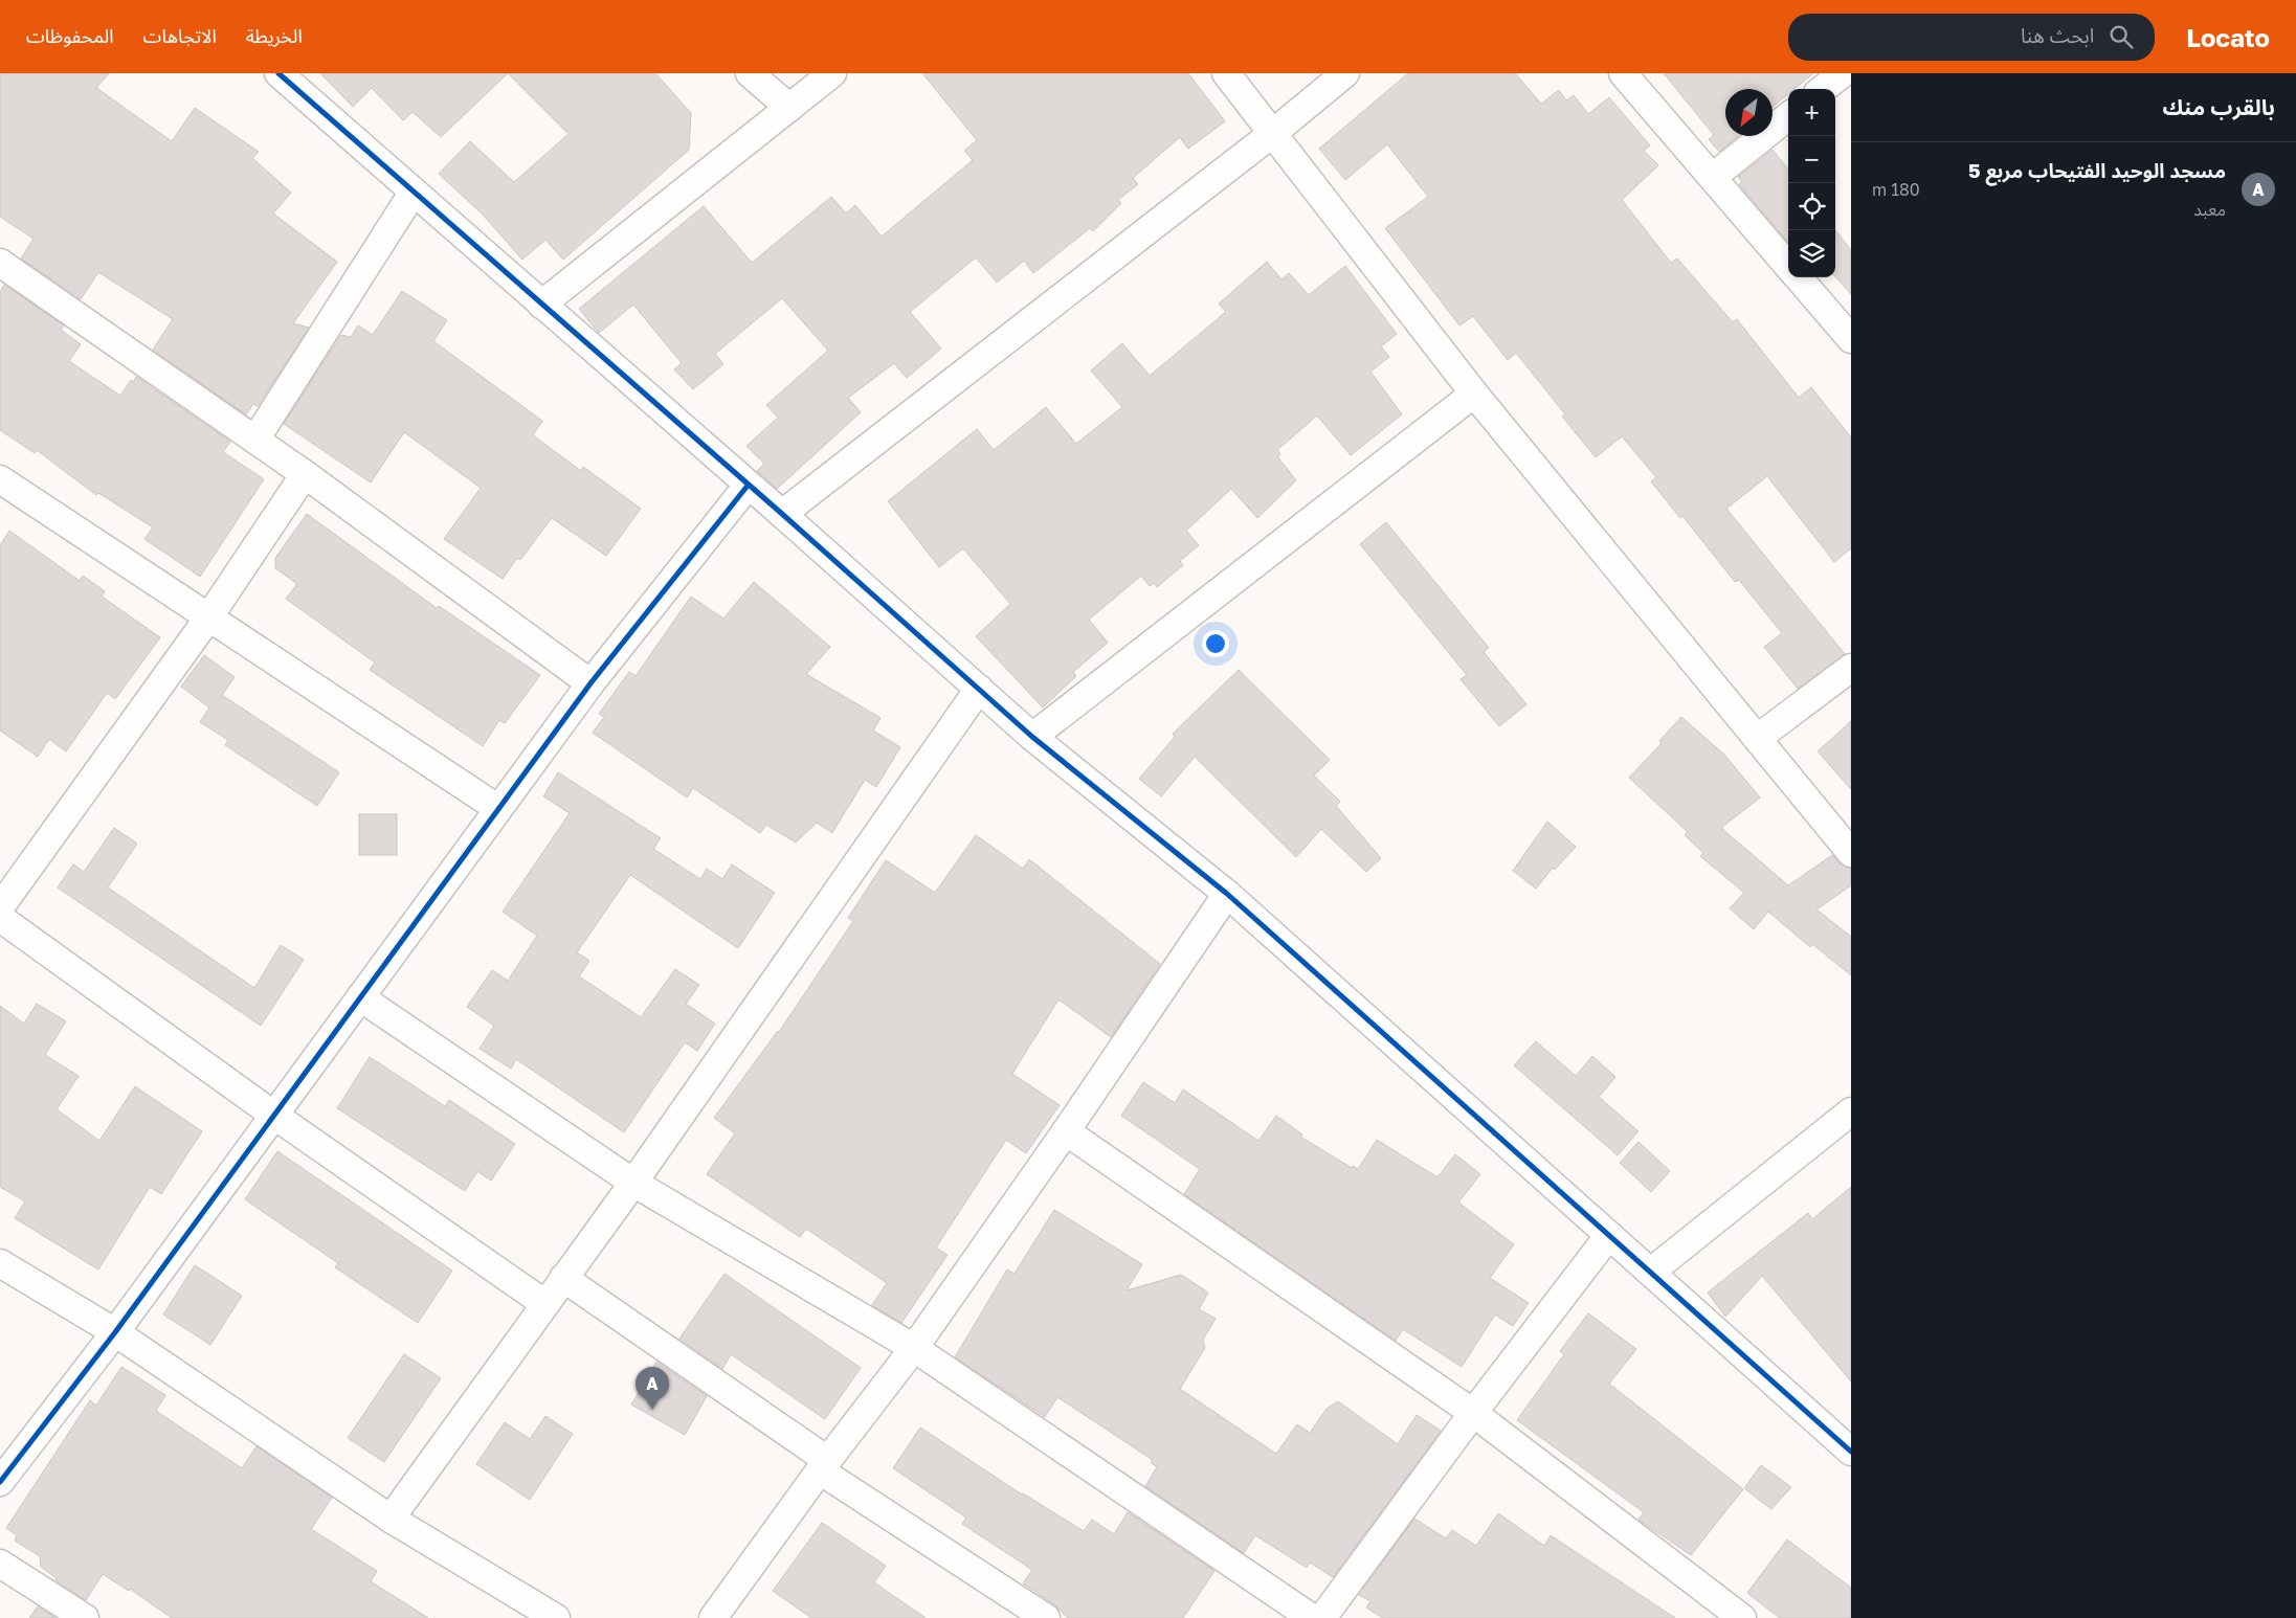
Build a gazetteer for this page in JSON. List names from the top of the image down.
{
  "north": "bottom left",
  "page": {
    "header": "Locato",
    "search": "ابحث هنا",
    "nav": ["الخريطة", "الاتجاهات", "المحفوظات"],
    "heading": "بالقرب منك",
    "map_buttons": ["+", "−"],
    "list": [
      {
        "mark": "A",
        "name": "مسجد الوحيد الفتيحاب مربع 5",
        "note": "معبد",
        "value": "180 m"
      }
    ],
    "pins": "A"
  }
}
